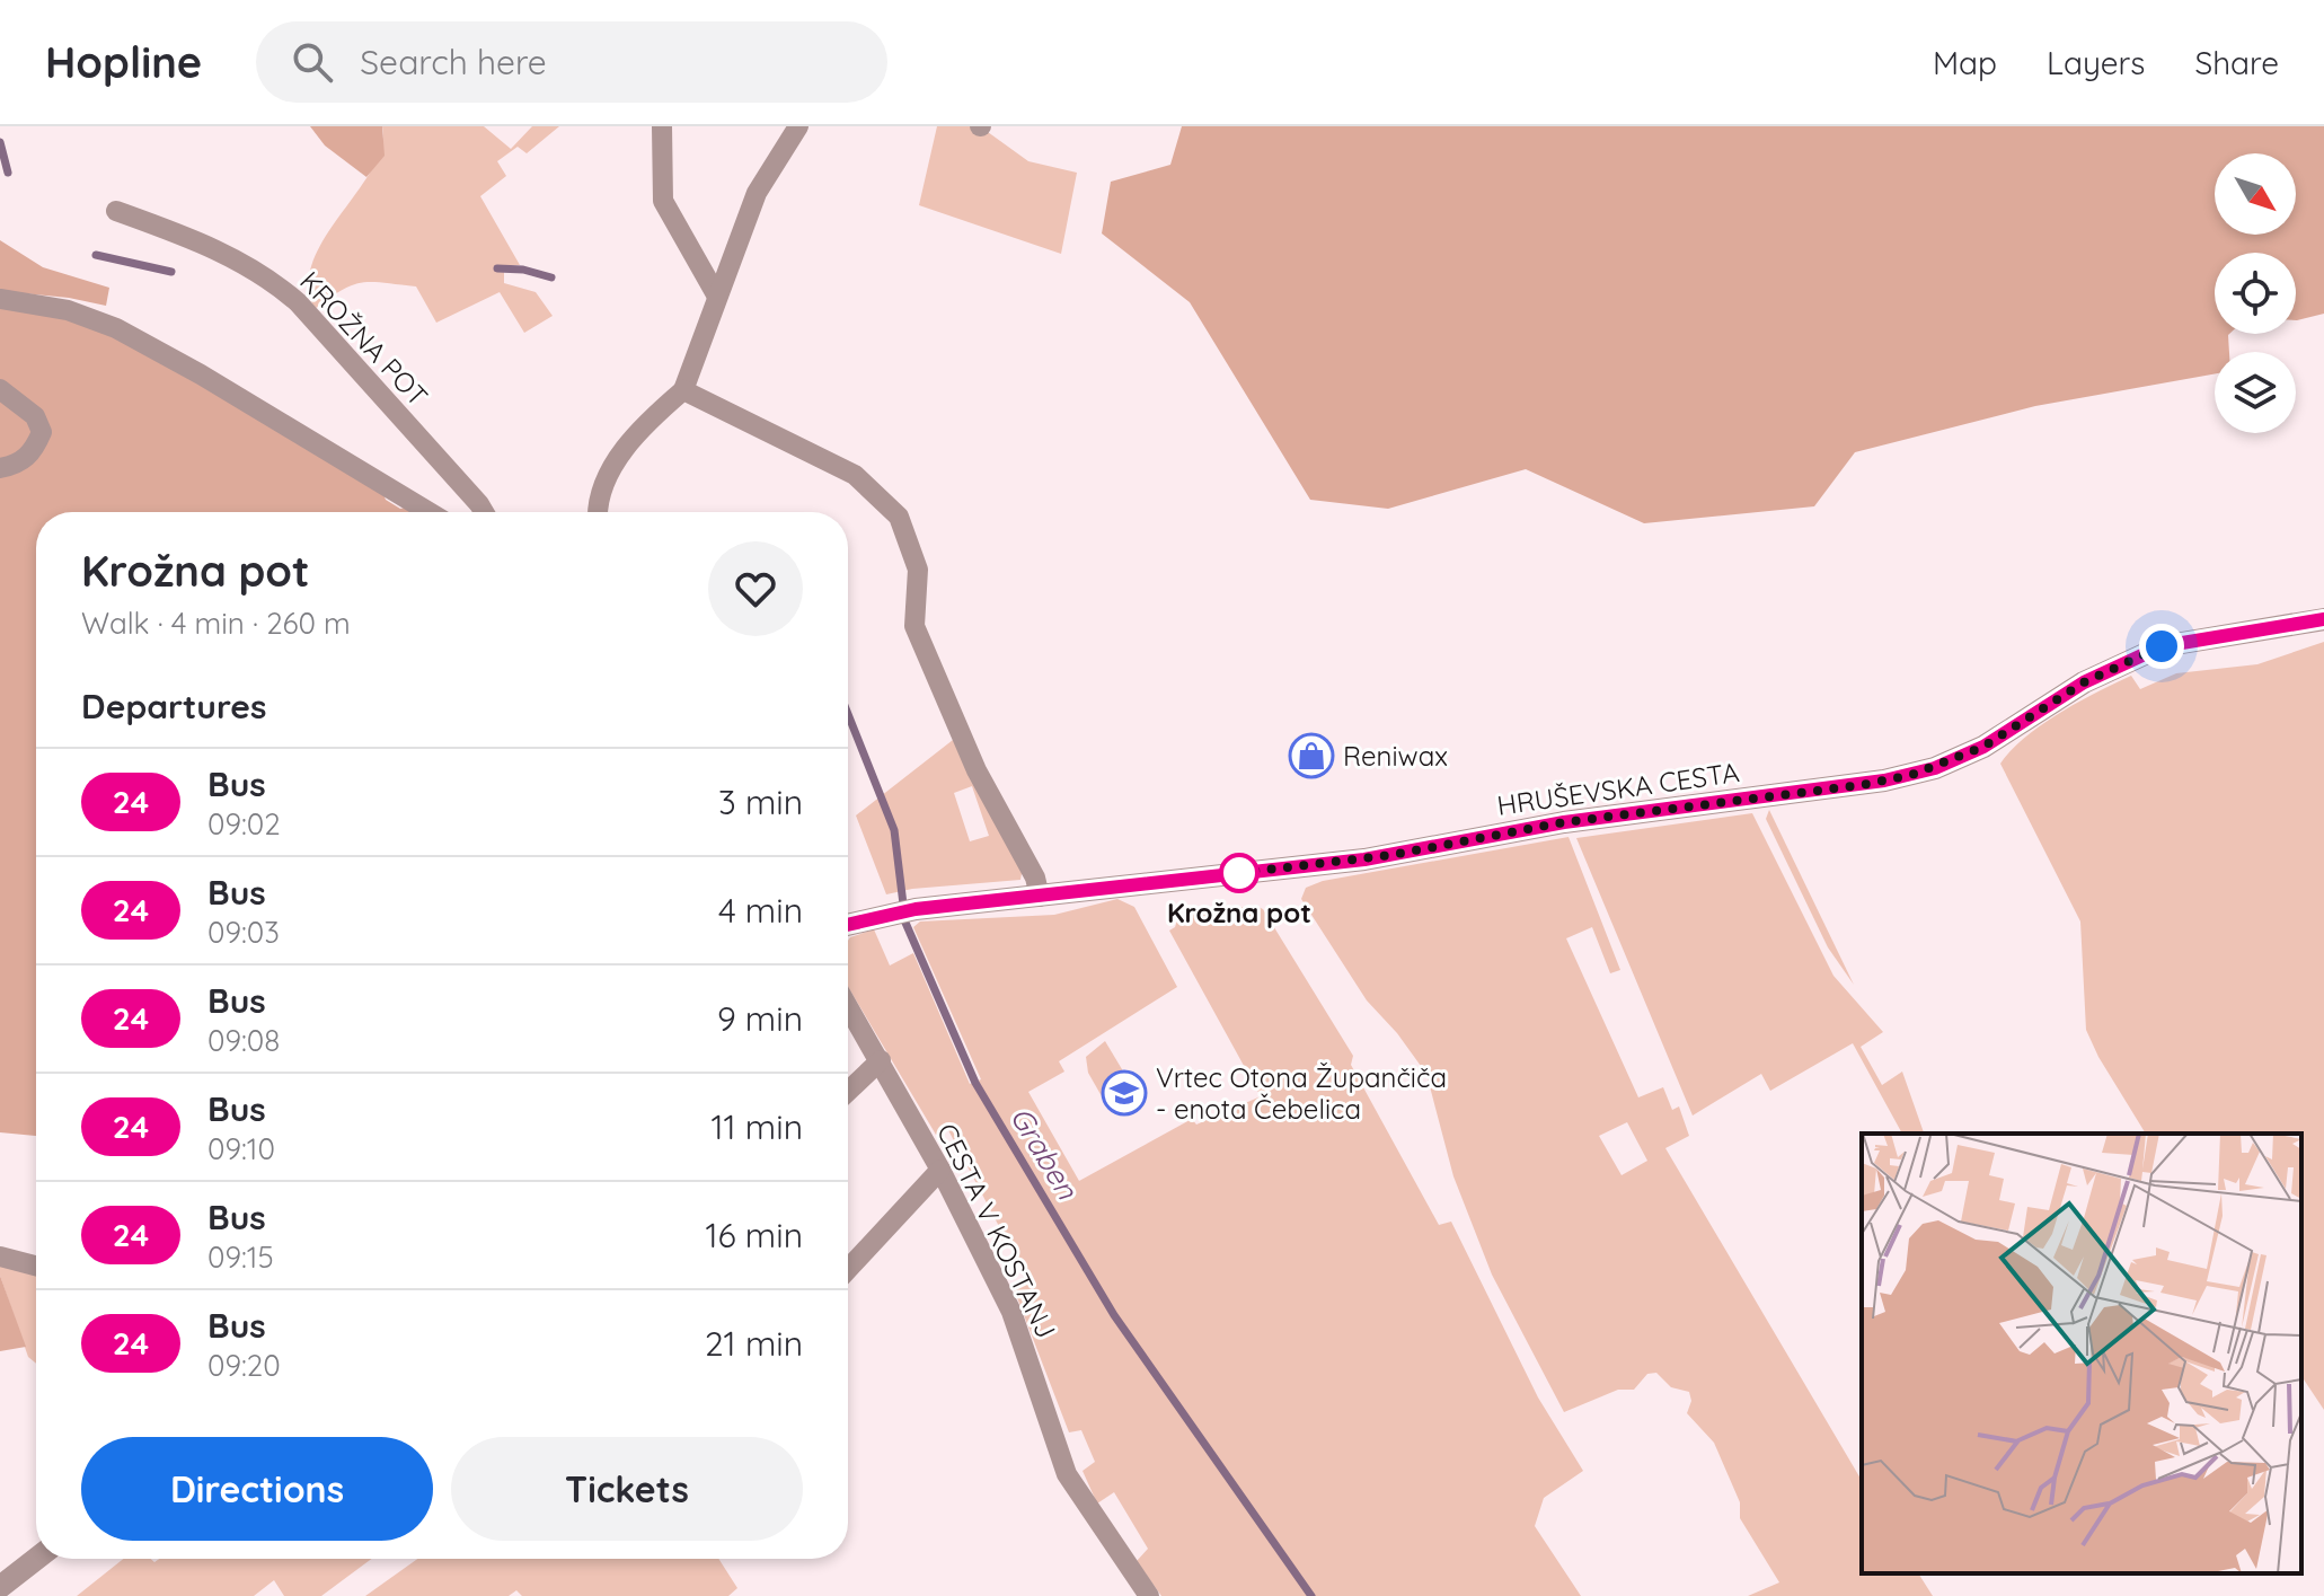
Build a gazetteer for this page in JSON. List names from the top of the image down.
{
  "streets": {
    "street": ["KROŽNA POT", "HRUŠEVSKA CESTA", "CESTA V KOSTANJ"]
  },
  "water": ["Graben"],
  "places": {
    "shop": ["Reniwax"],
    "other": ["Krožna pot"],
    "school or university": ["Vrtec Otona Župančiča - enota Čebelica"]
  },
  "lines": ["bus line 24"],
  "north": "bottom right",
  "page": {
    "header": "Hopline",
    "search": "Search here",
    "nav": ["Map", "Layers", "Share"],
    "heading": [
      ["Krožna pot", "Walk · 4 min · 260 m"],
      "Departures"
    ],
    "list": [
      {
        "mark": "24",
        "name": "Bus",
        "note": "09:02",
        "value": "3 min"
      },
      {
        "mark": "24",
        "name": "Bus",
        "note": "09:03",
        "value": "4 min"
      },
      {
        "mark": "24",
        "name": "Bus",
        "note": "09:08",
        "value": "9 min"
      },
      {
        "mark": "24",
        "name": "Bus",
        "note": "09:10",
        "value": "11 min"
      },
      {
        "mark": "24",
        "name": "Bus",
        "note": "09:15",
        "value": "16 min"
      },
      {
        "mark": "24",
        "name": "Bus",
        "note": "09:20",
        "value": "21 min"
      }
    ],
    "buttons": ["Directions", "Tickets"]
  }
}
